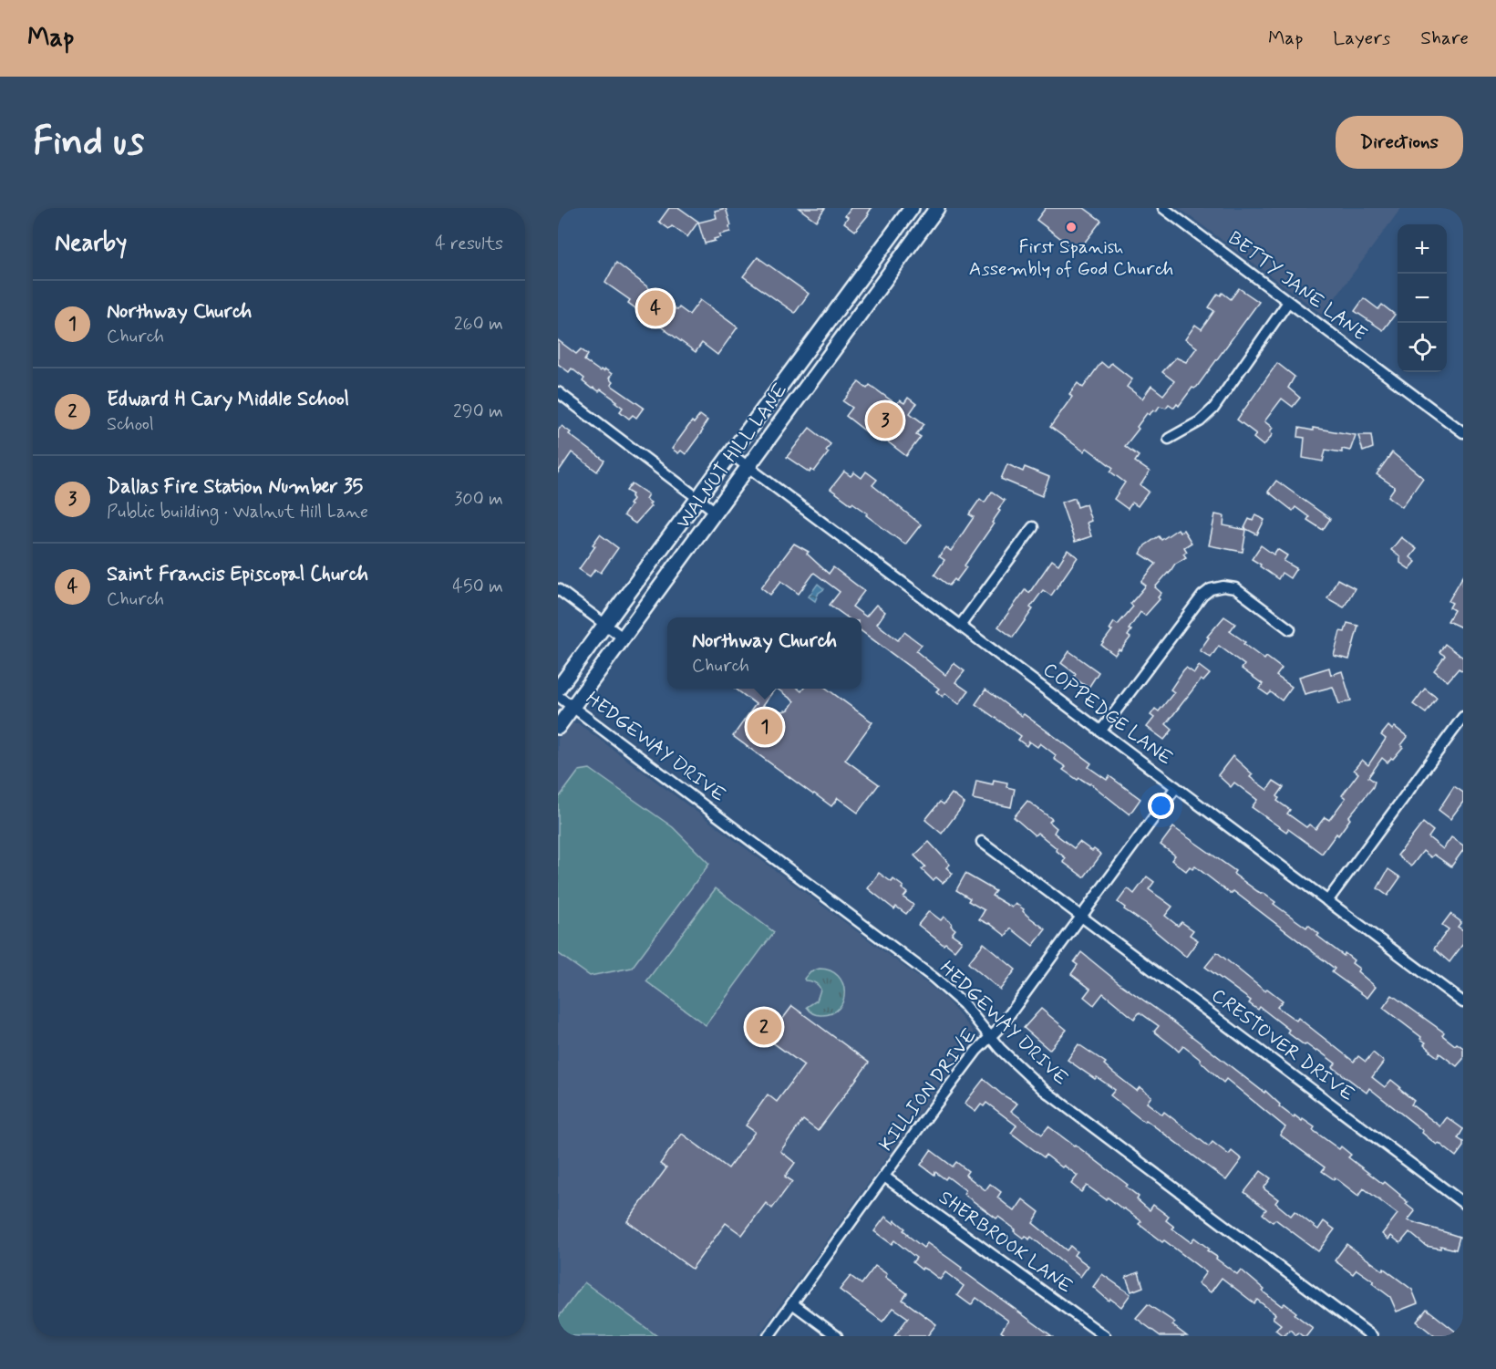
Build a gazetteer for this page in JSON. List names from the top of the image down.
{
  "streets": {
    "main road": ["WALNUT HILL LANE"],
    "street": [
      "BETTY JANE LANE",
      "COPPEDGE LANE",
      "HEDGEWAY DRIVE",
      "CRESTOVER DRIVE",
      "KILLION DRIVE",
      "SHERBROOK LANE"
    ]
  },
  "crossings": [
    ["WALNUT HILL LANE", "COPPEDGE LANE"],
    ["WALNUT HILL LANE", "HEDGEWAY DRIVE"],
    ["COPPEDGE LANE", "KILLION DRIVE"],
    ["HEDGEWAY DRIVE", "KILLION DRIVE"],
    ["CRESTOVER DRIVE", "KILLION DRIVE"],
    ["KILLION DRIVE", "SHERBROOK LANE"]
  ],
  "places": ["First Spanish Assembly of God Church"],
  "page": {
    "header": "Map",
    "nav": ["Map", "Layers", "Share"],
    "buttons": "Directions",
    "title": "Find us",
    "heading": ["Nearby", "4 results"],
    "map_buttons": ["+", "−"],
    "list": [
      {
        "mark": "1",
        "name": "Northway Church",
        "note": "Church",
        "value": "260 m"
      },
      {
        "mark": "2",
        "name": "Edward H Cary Middle School",
        "note": "School",
        "value": "290 m"
      },
      {
        "mark": "3",
        "name": "Dallas Fire Station Number 35",
        "note": "Public building · Walnut Hill Lane",
        "value": "300 m"
      },
      {
        "mark": "4",
        "name": "Saint Francis Episcopal Church",
        "note": "Church",
        "value": "450 m"
      }
    ],
    "pins": [
      "4",
      "3",
      "1",
      "2"
    ],
    "popup": ["Northway Church", "Church"]
  }
}
